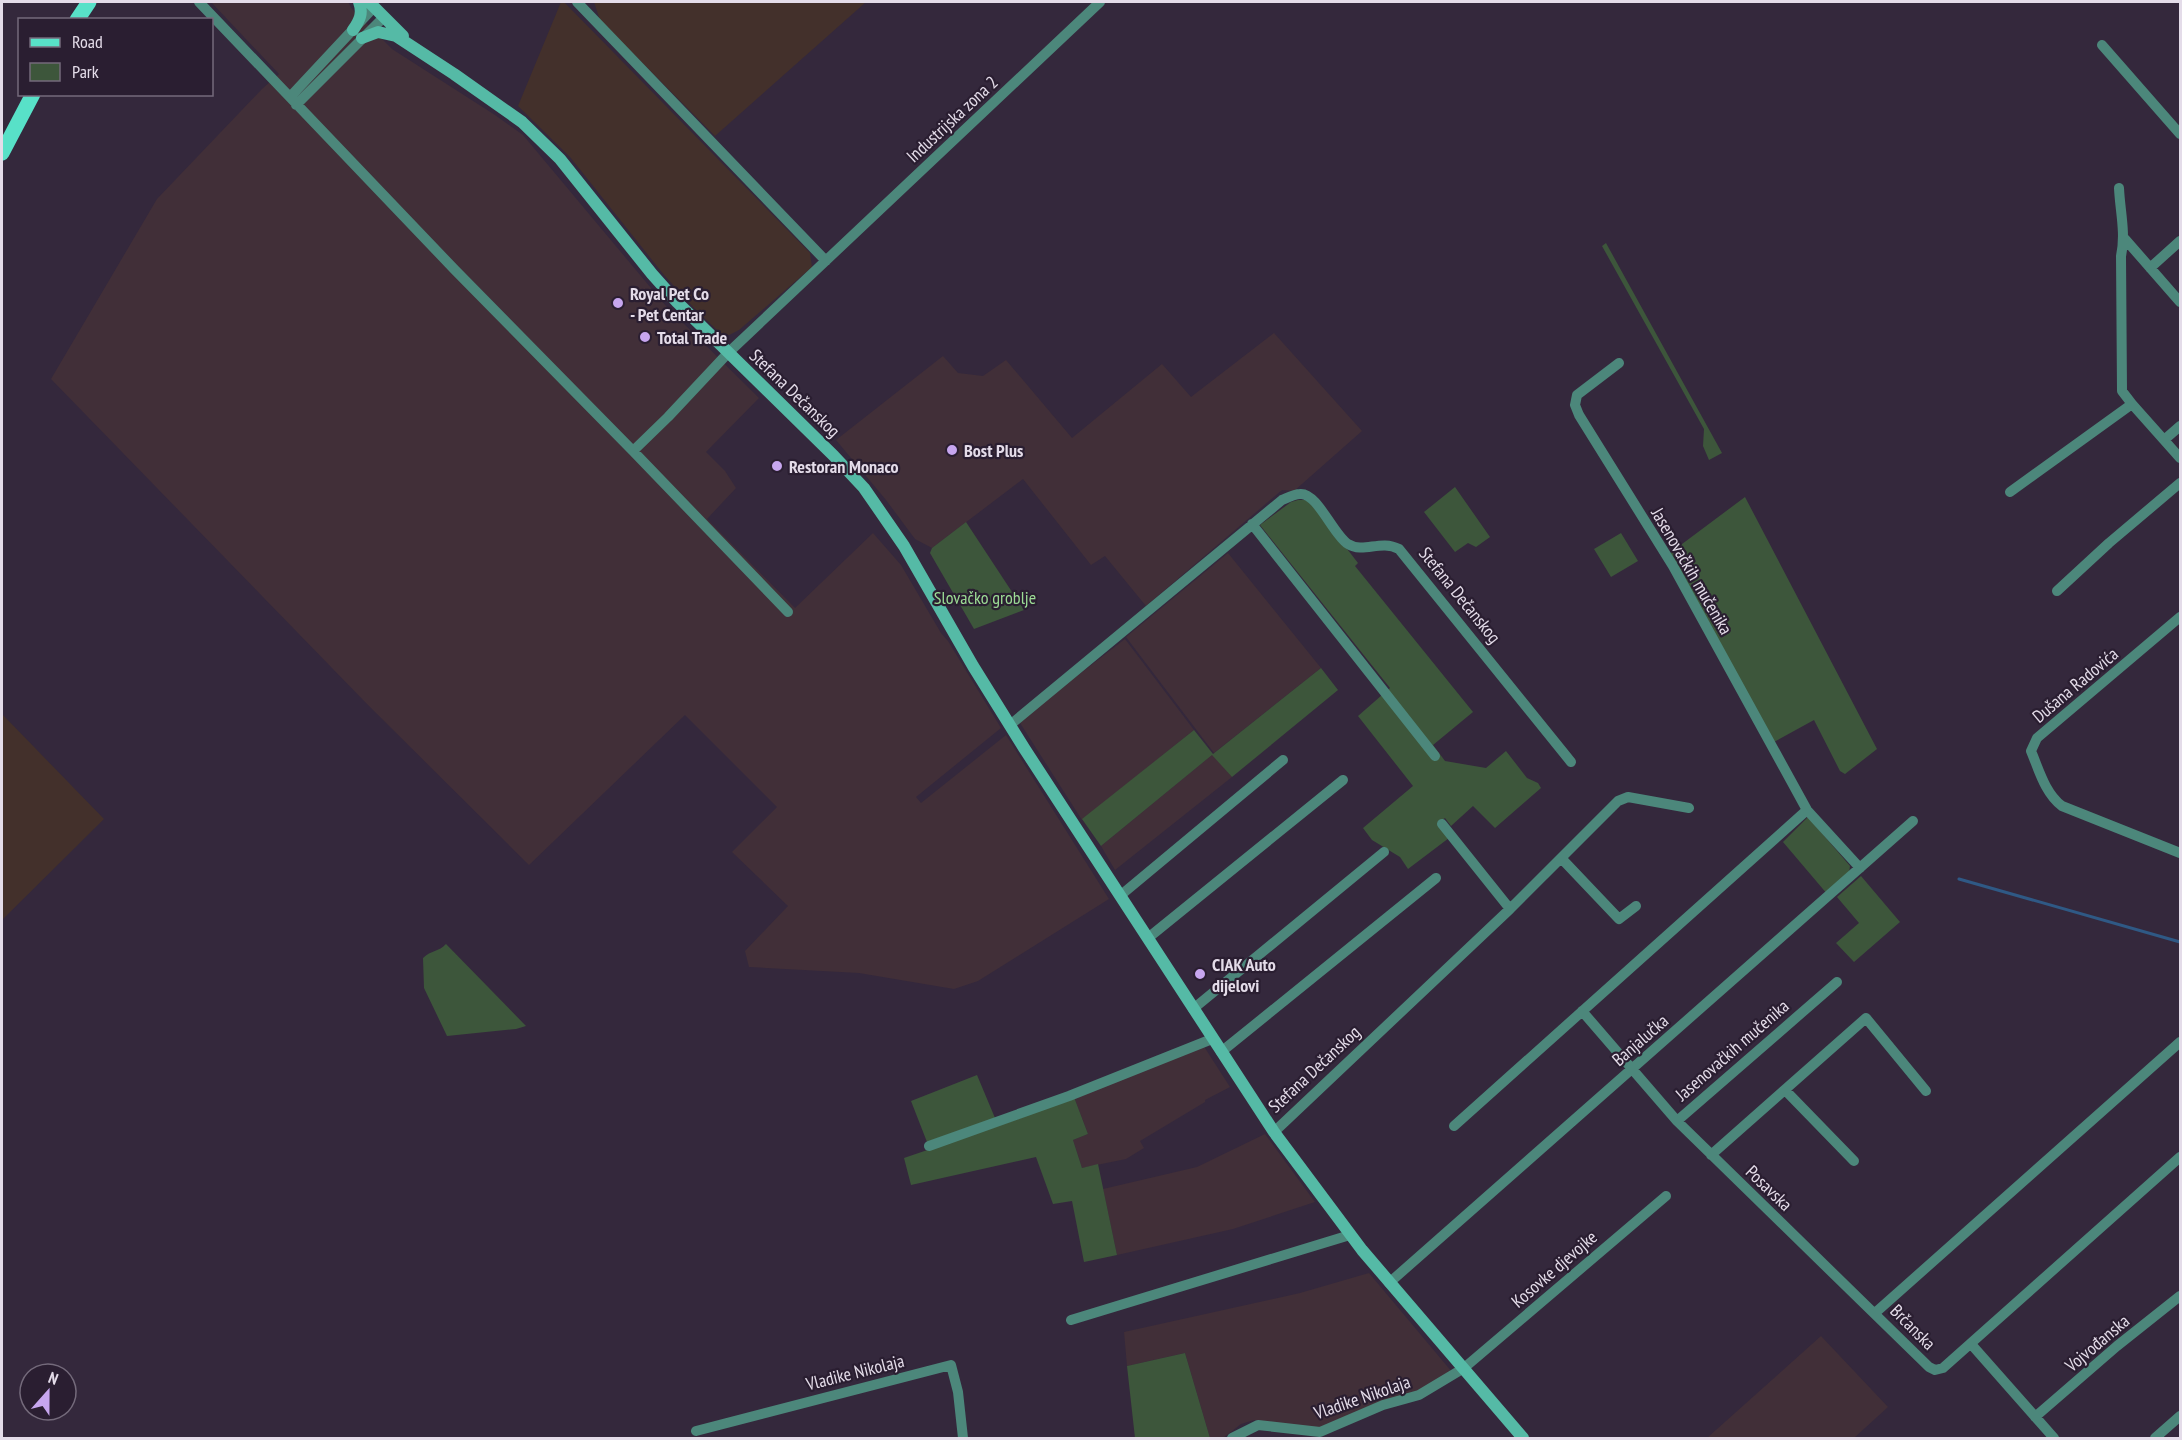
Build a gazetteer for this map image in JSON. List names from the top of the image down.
{
  "streets": {
    "main road": ["Stefana Dečanskog"],
    "street": [
      "Industrijska zona 2",
      "Jasenovačkih mučenika",
      "Dušana Radovića",
      "Banjalučka",
      "Posavska",
      "Kosovke djevojke",
      "Brčanska",
      "Vojvođanska",
      "Vladike Nikolaja"
    ]
  },
  "crossings": [
    ["Industrijska zona 2", "Stefana Dečanskog"],
    ["Stefana Dečanskog", "Banjalučka"],
    ["Stefana Dečanskog", "Kosovke djevojke"],
    ["Stefana Dečanskog", "Vladike Nikolaja"],
    ["Jasenovačkih mučenika", "Banjalučka"],
    ["Jasenovačkih mučenika", "Posavska"],
    ["Posavska", "Brčanska"],
    ["Kosovke djevojke", "Vladike Nikolaja"]
  ],
  "parks": ["Slovačko groblje"],
  "places": [
    "Royal Pet Co - Pet Centar",
    "Total Trade",
    "Bost Plus",
    "Restoran Monaco",
    "CIAK Auto dijelovi"
  ],
  "legend": ["Road", "Park"],
  "north": "top"
}
